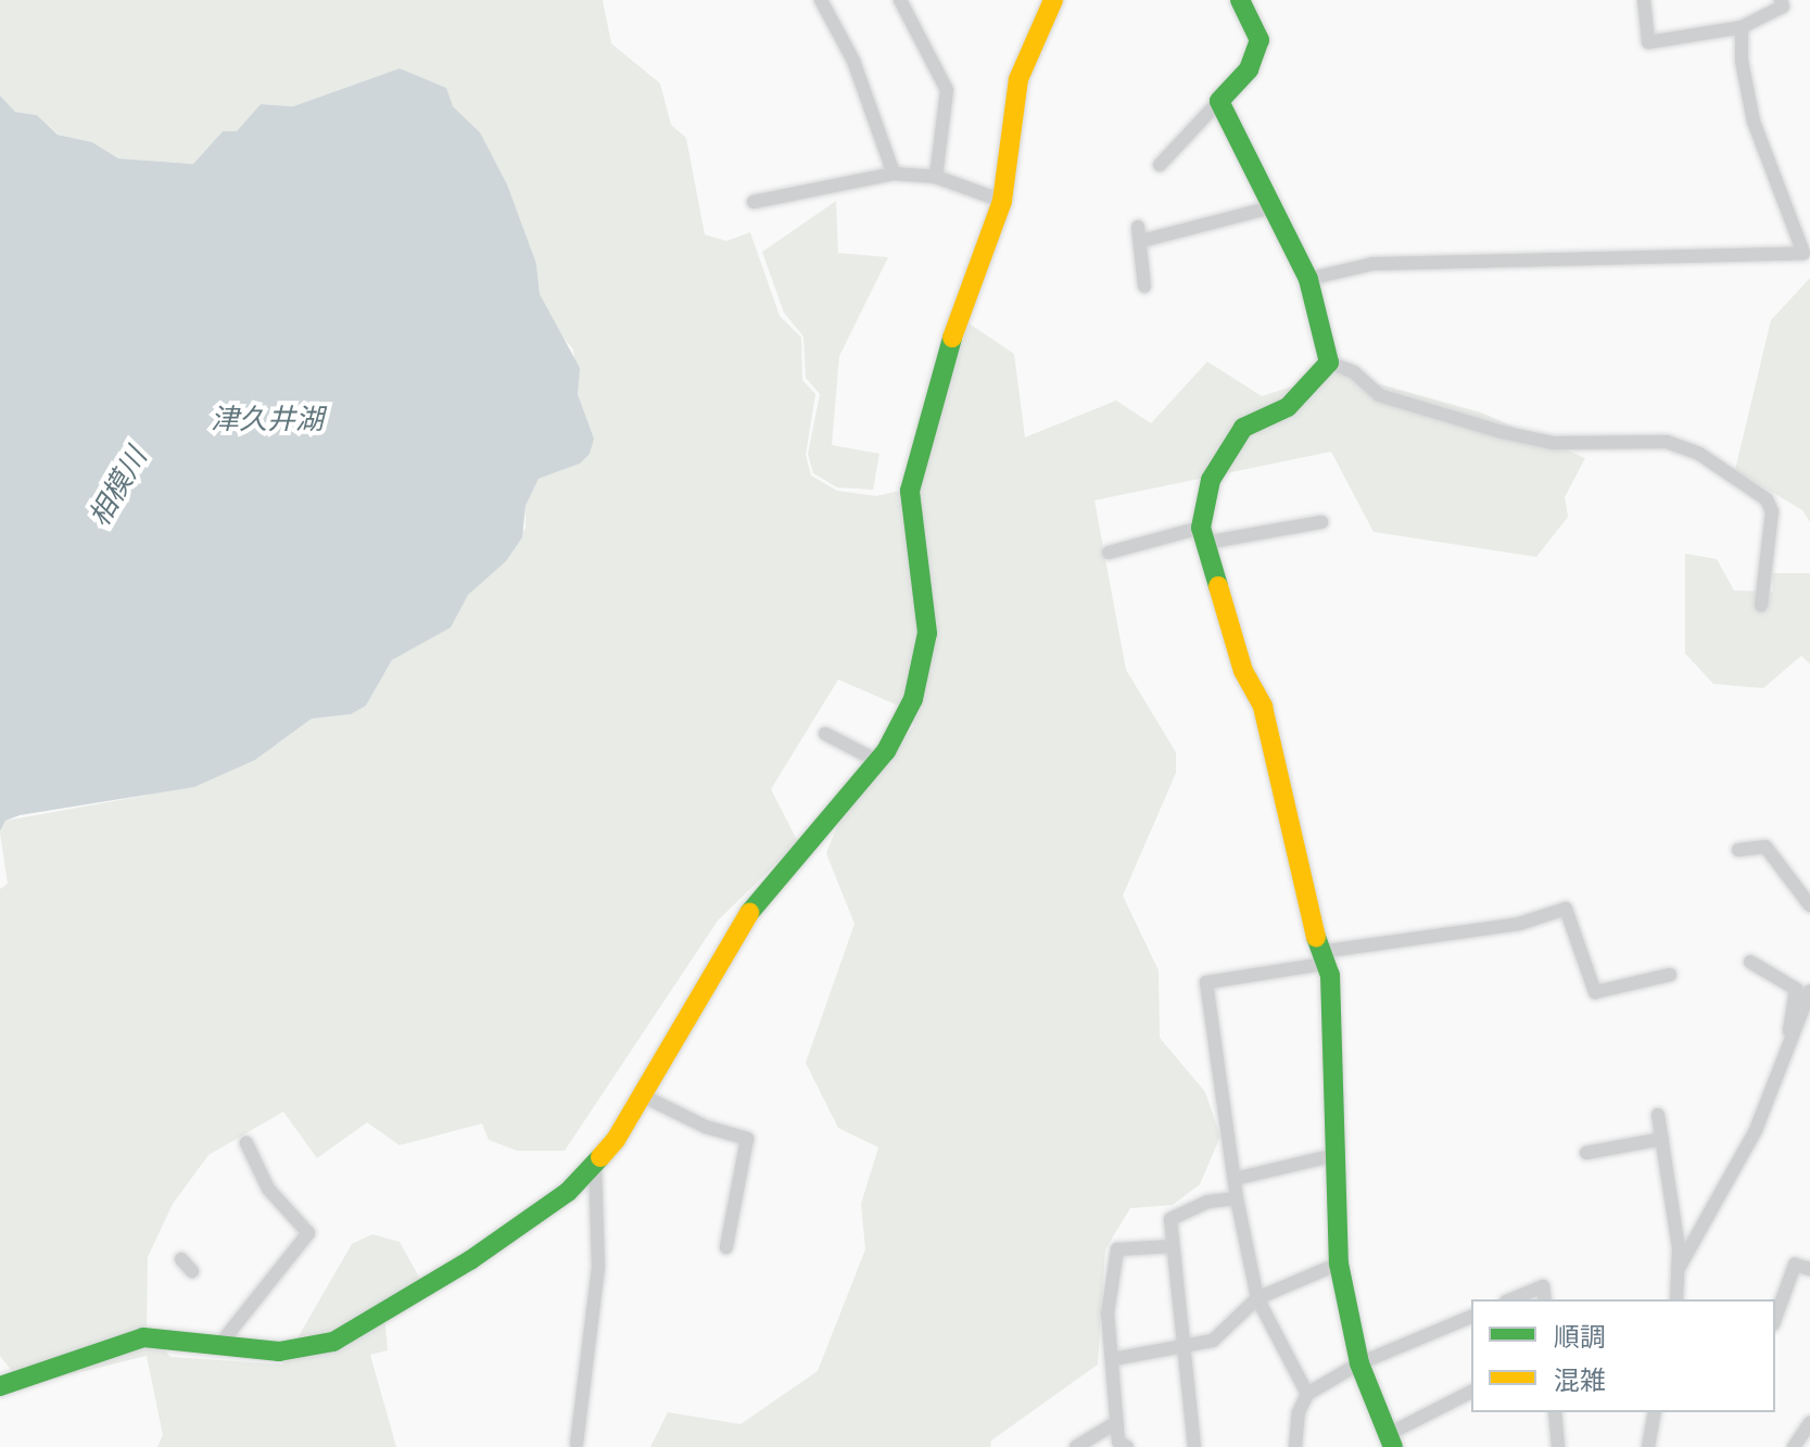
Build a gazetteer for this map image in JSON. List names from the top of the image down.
{
  "water": ["津久井湖", "相模川"],
  "legend": ["順調", "混雑"]
}
